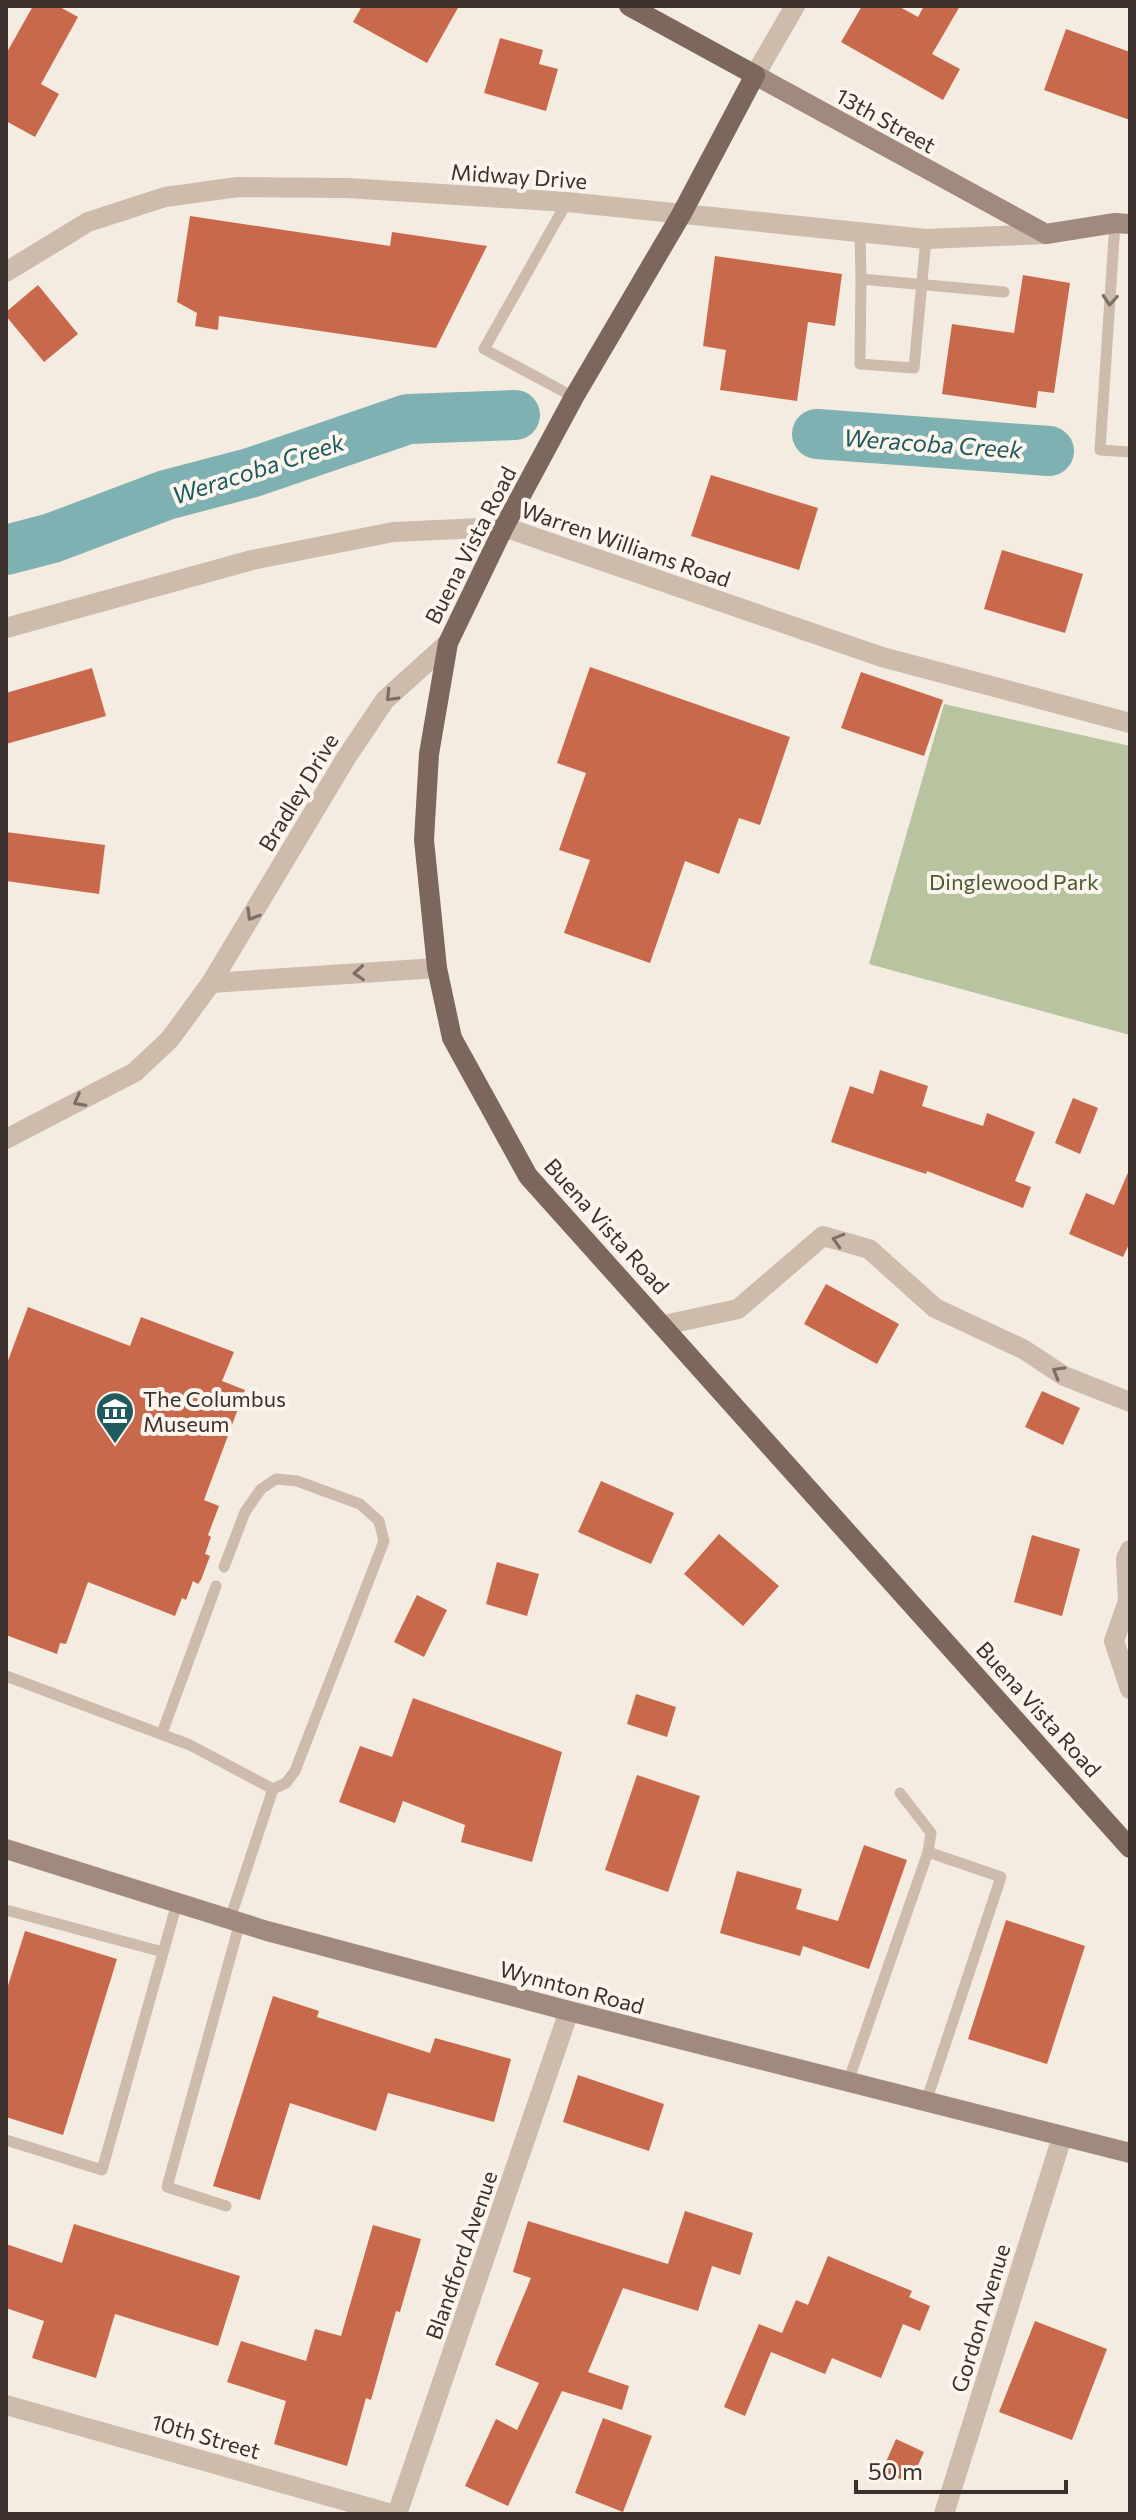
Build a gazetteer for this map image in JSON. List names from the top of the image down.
{
  "streets": {
    "main road": ["13th Street", "Buena Vista Road", "Wynnton Road"],
    "street": [
      "Midway Drive",
      "Warren Williams Road",
      "Bradley Drive",
      "Blandford Avenue",
      "Gordon Avenue",
      "10th Street"
    ]
  },
  "crossings": [
    ["13th Street", "Midway Drive"],
    ["13th Street", "Buena Vista Road"],
    ["Midway Drive", "Buena Vista Road"],
    ["Warren Williams Road", "Buena Vista Road"],
    ["Buena Vista Road", "Bradley Drive"],
    ["Wynnton Road", "Blandford Avenue"],
    ["Wynnton Road", "Gordon Avenue"],
    ["Blandford Avenue", "10th Street"]
  ],
  "one_way": ["Bradley Drive"],
  "water": ["Weracoba Creek"],
  "parks": ["Dinglewood Park"],
  "places": {
    "museum": ["The Columbus Museum"]
  },
  "scale_bar": "50 m"
}
